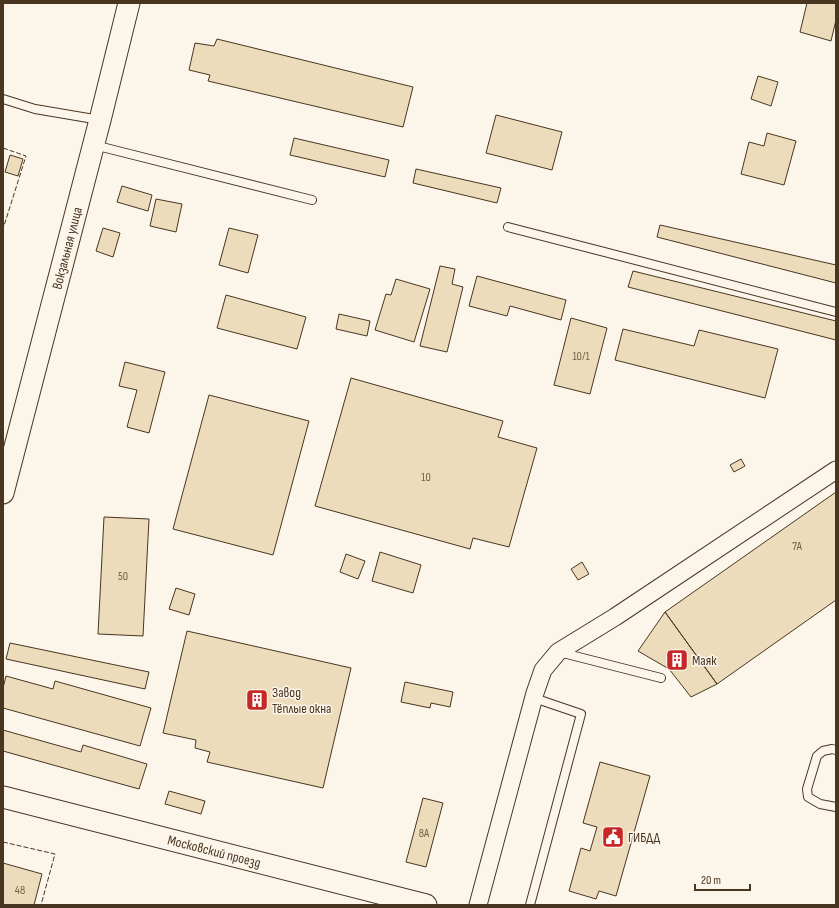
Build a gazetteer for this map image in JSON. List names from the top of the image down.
{
  "streets": {
    "street": ["Вокзальная улица", "Московский проезд"]
  },
  "places": {
    "building": ["Маяк", "Завод Тёплые окна"],
    "public building": ["ГИБДД"]
  },
  "house_numbers": [
    "10/1",
    "10",
    "7А",
    "50",
    "8А",
    "48"
  ],
  "scale_bar": "20 m"
}
